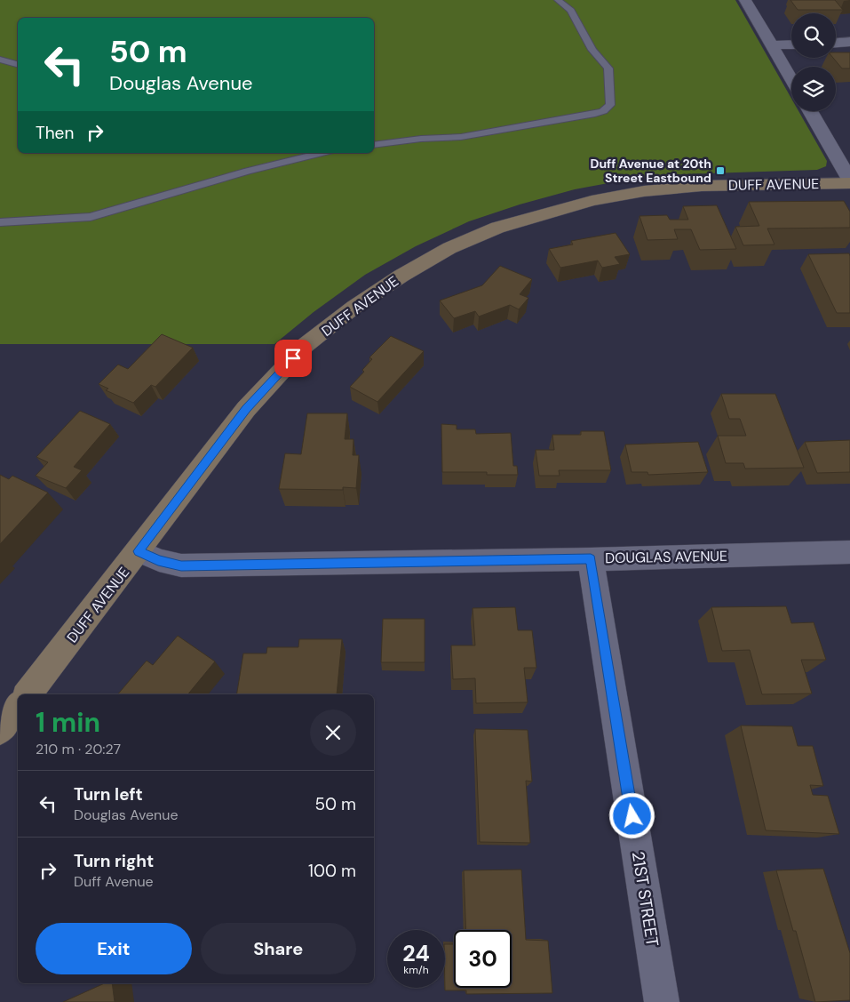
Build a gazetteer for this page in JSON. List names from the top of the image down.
{
  "streets": {
    "main road": ["DUFF AVENUE"],
    "street": ["DOUGLAS AVENUE", "21ST STREET"]
  },
  "crossings": [
    ["DUFF AVENUE", "DOUGLAS AVENUE"],
    ["DOUGLAS AVENUE", "21ST STREET"]
  ],
  "places": {
    "transit": ["Duff Avenue at 20th Street Eastbound"]
  },
  "page": {
    "turn": ["50 m", "Douglas Avenue"],
    "then": "Then",
    "heading": ["1 min", "210 m · 20:27"],
    "list": [
      {
        "name": "Turn left",
        "note": "Douglas Avenue",
        "value": "50 m"
      },
      {
        "name": "Turn right",
        "note": "Duff Avenue",
        "value": "100 m"
      }
    ],
    "buttons": ["Exit", "Share"],
    "speed": "24 km/h",
    "limit": "30"
  }
}
